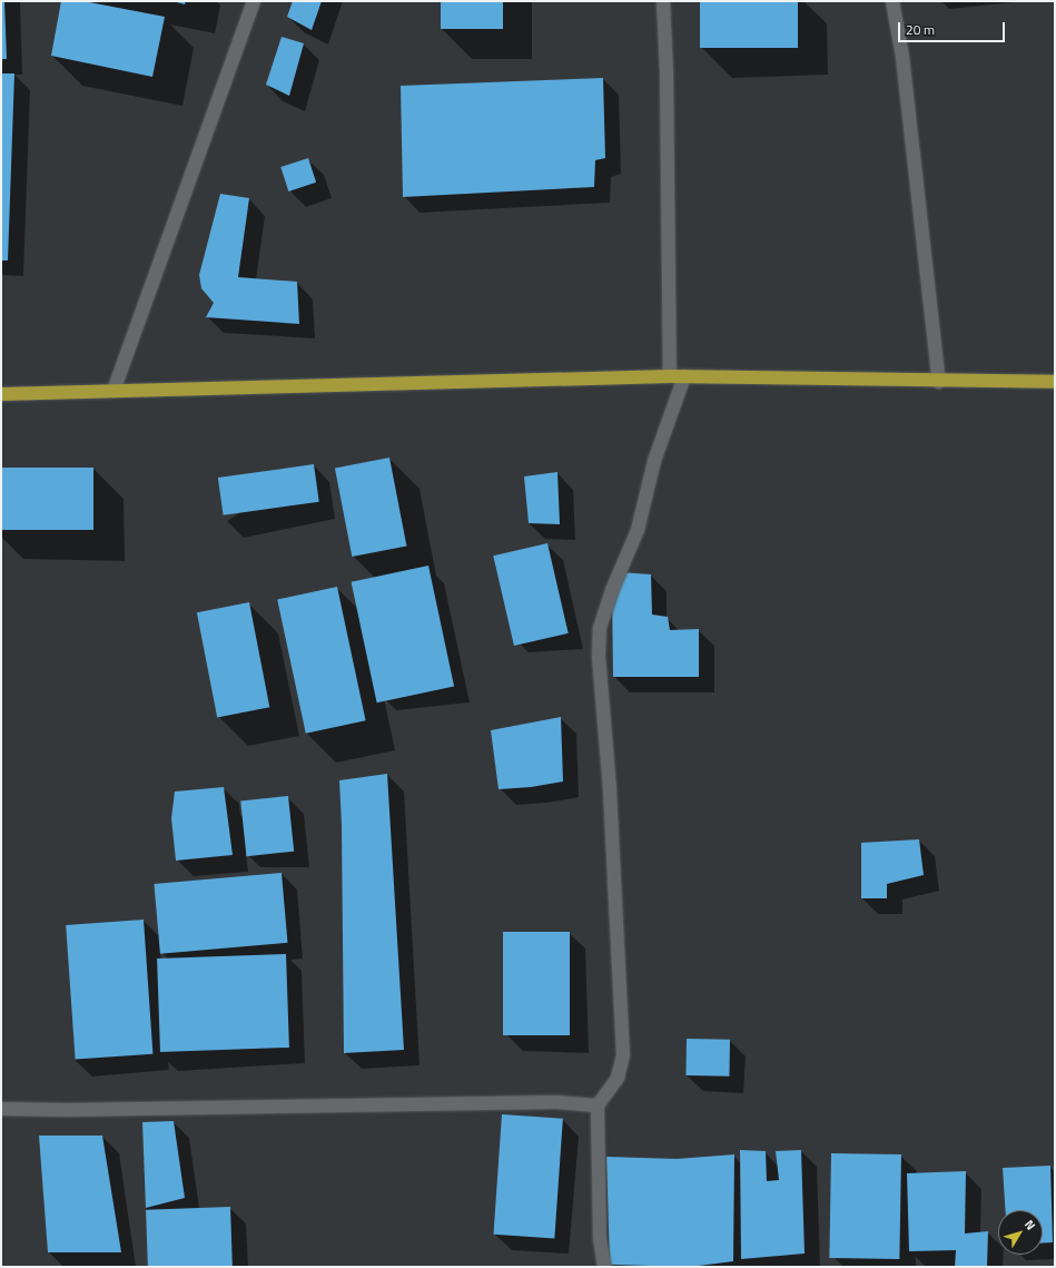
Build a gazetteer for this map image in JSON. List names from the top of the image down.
{
  "scale_bar": "20 m",
  "north": "top right"
}
